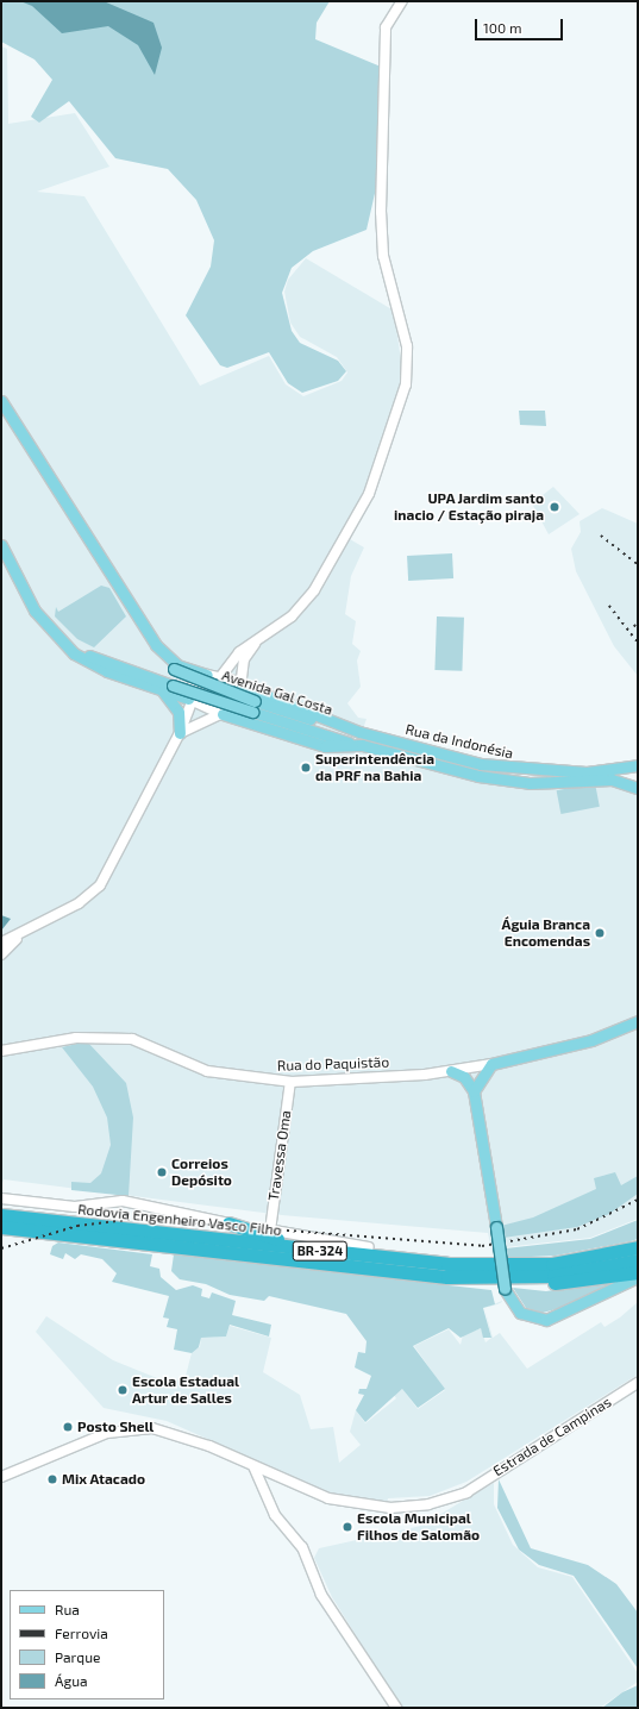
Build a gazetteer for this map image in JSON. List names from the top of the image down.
{
  "streets": {
    "highway": ["Rodovia Engenheiro Vasco Filho", "BR-324"],
    "main road": [
      "Avenida Gal Costa",
      "Rua da Indonésia",
      "Rua do Paquistão",
      "Travessa Oma",
      "Estrada de Campinas"
    ]
  },
  "crossings": [
    ["Avenida Gal Costa", "Rua da Indonésia"],
    ["Rua do Paquistão", "Travessa Oma"],
    ["Travessa Oma", "Rodovia Engenheiro Vasco Filho"]
  ],
  "places": [
    "UPA Jardim santo inacio / Estação piraja",
    "Superintendência da PRF na Bahia",
    "Águia Branca Encomendas",
    "Correios Depósito",
    "Escola Estadual Artur de Salles",
    "Posto Shell",
    "Mix Atacado",
    "Escola Municipal Filhos de Salomão"
  ],
  "legend": [
    "Rua",
    "Ferrovia",
    "Parque",
    "Água"
  ],
  "scale_bar": "100 m"
}
